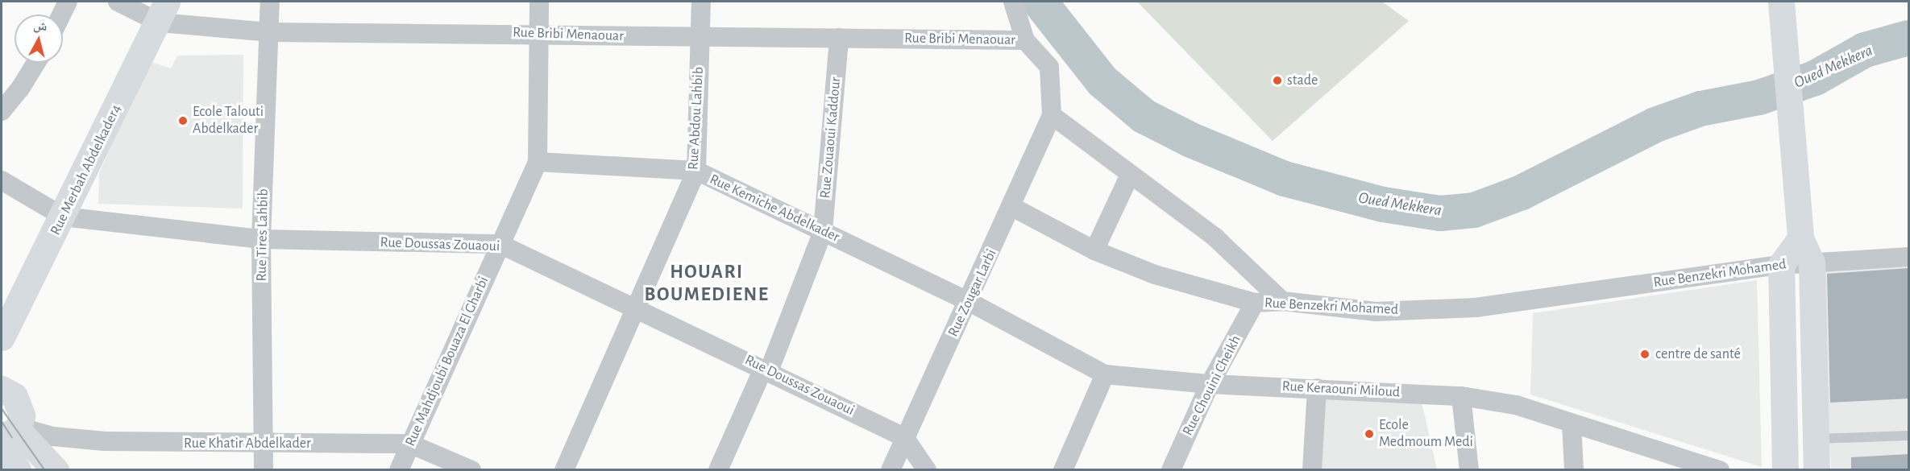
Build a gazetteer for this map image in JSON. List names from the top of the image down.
{
  "streets": {
    "street": [
      "Rue Bribi Menaouar",
      "Rue Abdou Lahbib",
      "Rue Zouaoui Kaddour",
      "Rue Merbah Abdelkader4",
      "Rue Kemiche Abdelkader",
      "Rue Tires Lahbib",
      "Rue Doussas Zouaoui",
      "Rue Benzekri Mohamed",
      "Rue Zougar Larbi",
      "Rue Mahdjoubi Bouaza El Gharbi",
      "Rue Chouini Cheikh",
      "Rue Keraouni Miloud",
      "Rue Khatir Abdelkader"
    ]
  },
  "crossings": [
    ["Rue Bribi Menaouar", "Rue Abdou Lahbib"],
    ["Rue Bribi Menaouar", "Rue Zouaoui Kaddour"],
    ["Rue Bribi Menaouar", "Rue Merbah Abdelkader4"],
    ["Rue Bribi Menaouar", "Rue Tires Lahbib"],
    ["Rue Bribi Menaouar", "Rue Mahdjoubi Bouaza El Gharbi"],
    ["Rue Abdou Lahbib", "Rue Kemiche Abdelkader"],
    ["Rue Abdou Lahbib", "Rue Doussas Zouaoui"],
    ["Rue Zouaoui Kaddour", "Rue Kemiche Abdelkader"],
    ["Rue Zouaoui Kaddour", "Rue Doussas Zouaoui"],
    ["Rue Merbah Abdelkader4", "Rue Doussas Zouaoui"],
    ["Rue Kemiche Abdelkader", "Rue Zougar Larbi"],
    ["Rue Kemiche Abdelkader", "Rue Mahdjoubi Bouaza El Gharbi"],
    ["Rue Kemiche Abdelkader", "Rue Keraouni Miloud"],
    ["Rue Tires Lahbib", "Rue Doussas Zouaoui"],
    ["Rue Tires Lahbib", "Rue Khatir Abdelkader"],
    ["Rue Doussas Zouaoui", "Rue Zougar Larbi"],
    ["Rue Doussas Zouaoui", "Rue Mahdjoubi Bouaza El Gharbi"],
    ["Rue Benzekri Mohamed", "Rue Zougar Larbi"],
    ["Rue Benzekri Mohamed", "Rue Chouini Cheikh"],
    ["Rue Zougar Larbi", "Rue Keraouni Miloud"],
    ["Rue Mahdjoubi Bouaza El Gharbi", "Rue Khatir Abdelkader"],
    ["Rue Chouini Cheikh", "Rue Keraouni Miloud"]
  ],
  "districts": ["HOUARI BOUMEDIENE"],
  "water": ["Oued Mekkera"],
  "places": [
    "stade",
    "Ecole Talouti Abdelkader",
    "centre de santé",
    "Ecole Medmoum Medi"
  ],
  "north": "top"
}
